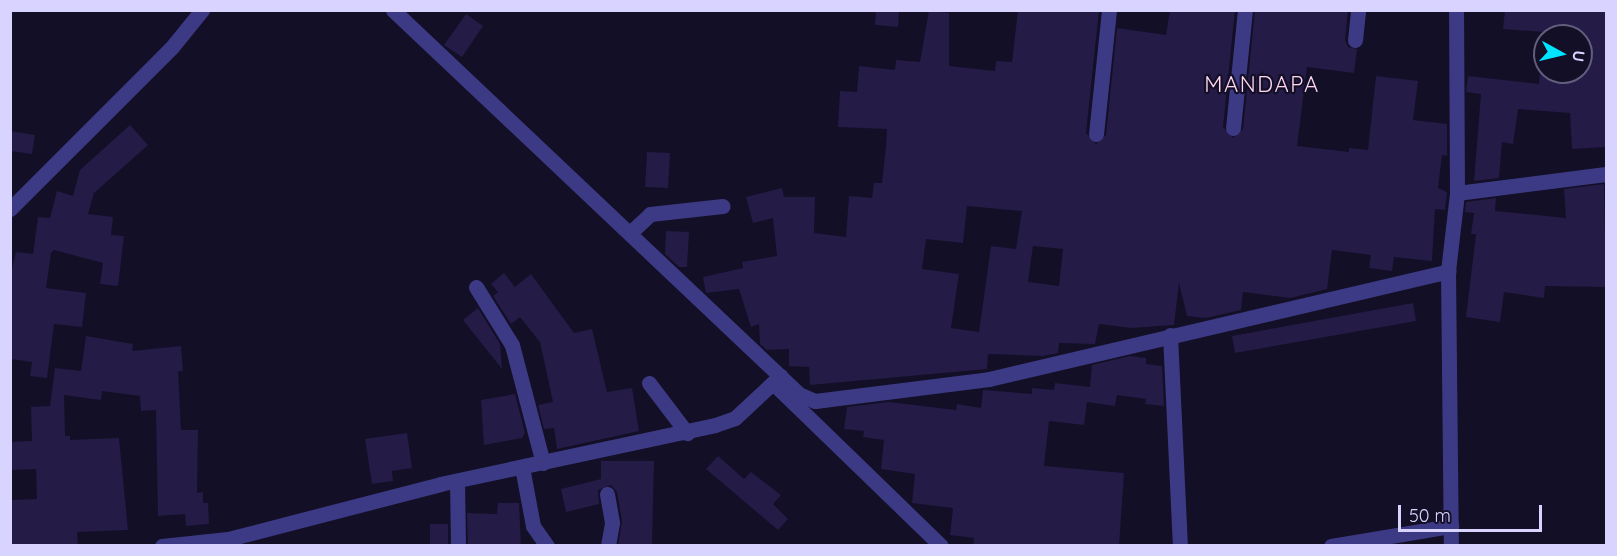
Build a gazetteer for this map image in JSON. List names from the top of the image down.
{
  "districts": ["MANDAPA"],
  "scale_bar": "50 m",
  "north": "right"
}
